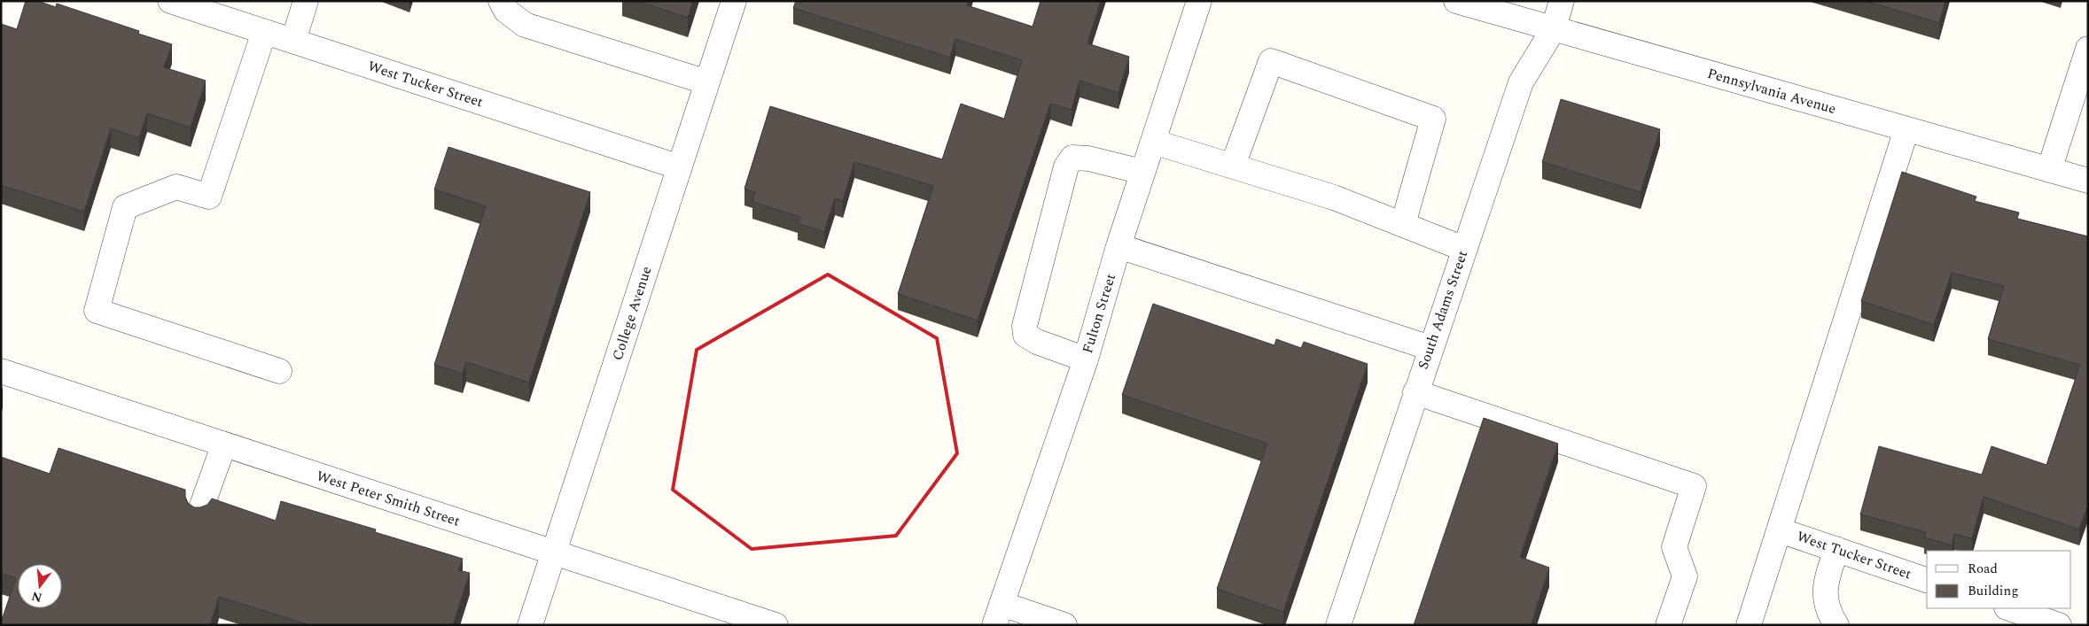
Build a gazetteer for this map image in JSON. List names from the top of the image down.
{
  "streets": {
    "street": [
      "West Tucker Street",
      "Pennsylvania Avenue",
      "South Adams Street",
      "College Avenue",
      "Fulton Street",
      "West Peter Smith Street"
    ]
  },
  "crossings": [
    ["West Tucker Street", "College Avenue"],
    ["Pennsylvania Avenue", "South Adams Street"],
    ["College Avenue", "West Peter Smith Street"]
  ],
  "legend": ["Road", "Building"],
  "north": "bottom"
}
